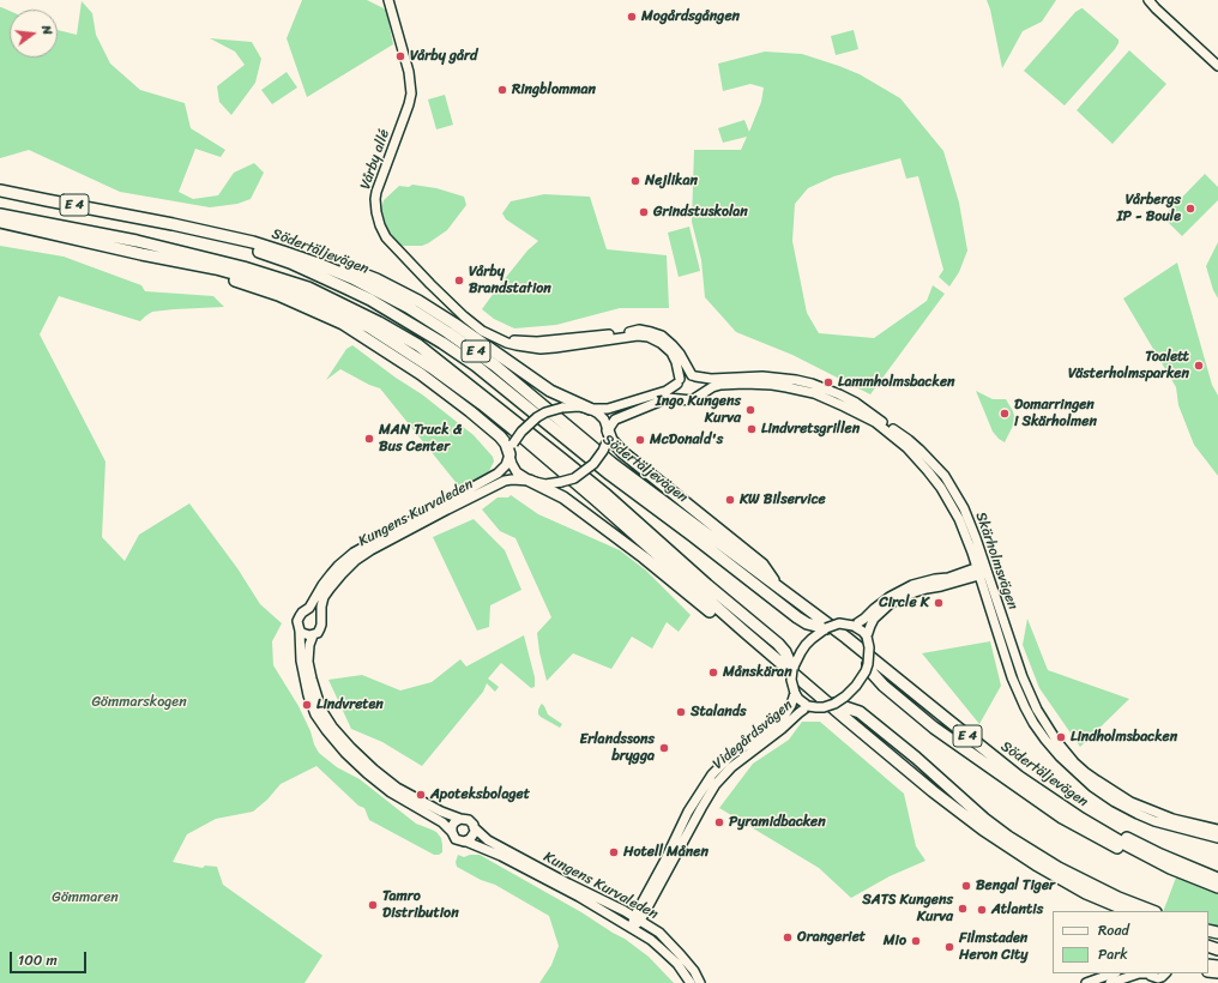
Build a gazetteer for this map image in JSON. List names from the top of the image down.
{
  "streets": {
    "highway": ["E 4", "Södertäljevägen"],
    "street": [
      "Vårby allé",
      "Kungens Kurvaleden",
      "Skärholmsvägen",
      "Videgårdsvägen"
    ]
  },
  "crossings": [
    ["Vårby allé", "Skärholmsvägen"],
    ["Kungens Kurvaleden", "Videgårdsvägen"]
  ],
  "parks": ["Gömmarskogen", "Gömmaren"],
  "places": [
    "Mogårdsgången",
    "Vårby gård",
    "Ringblomman",
    "Nejlikan",
    "Vårbergs IP - Boule",
    "Grindstuskolan",
    "Vårby Brandstation",
    "Toalett Västerholmsparken",
    "Lammholmsbacken",
    "Ingo Kungens Kurva",
    "Domarringen i Skärholmen",
    "Lindvretsgrillen",
    "MAN Truck & Bus Center",
    "McDonald's",
    "KW Bilservice",
    "Circle K",
    "Månskäran",
    "Lindvreten",
    "Stalands",
    "Lindholmsbacken",
    "Erlandssons brygga",
    "Apoteksbolaget",
    "Pyramidbacken",
    "Hotell Månen",
    "Bengal Tiger",
    "Tamro Distribution",
    "SATS Kungens Kurva",
    "Atlantis",
    "Orangeriet",
    "Mio",
    "Filmstaden Heron City"
  ],
  "legend": ["Road", "Park"],
  "scale_bar": "100 m",
  "north": "right"
}
